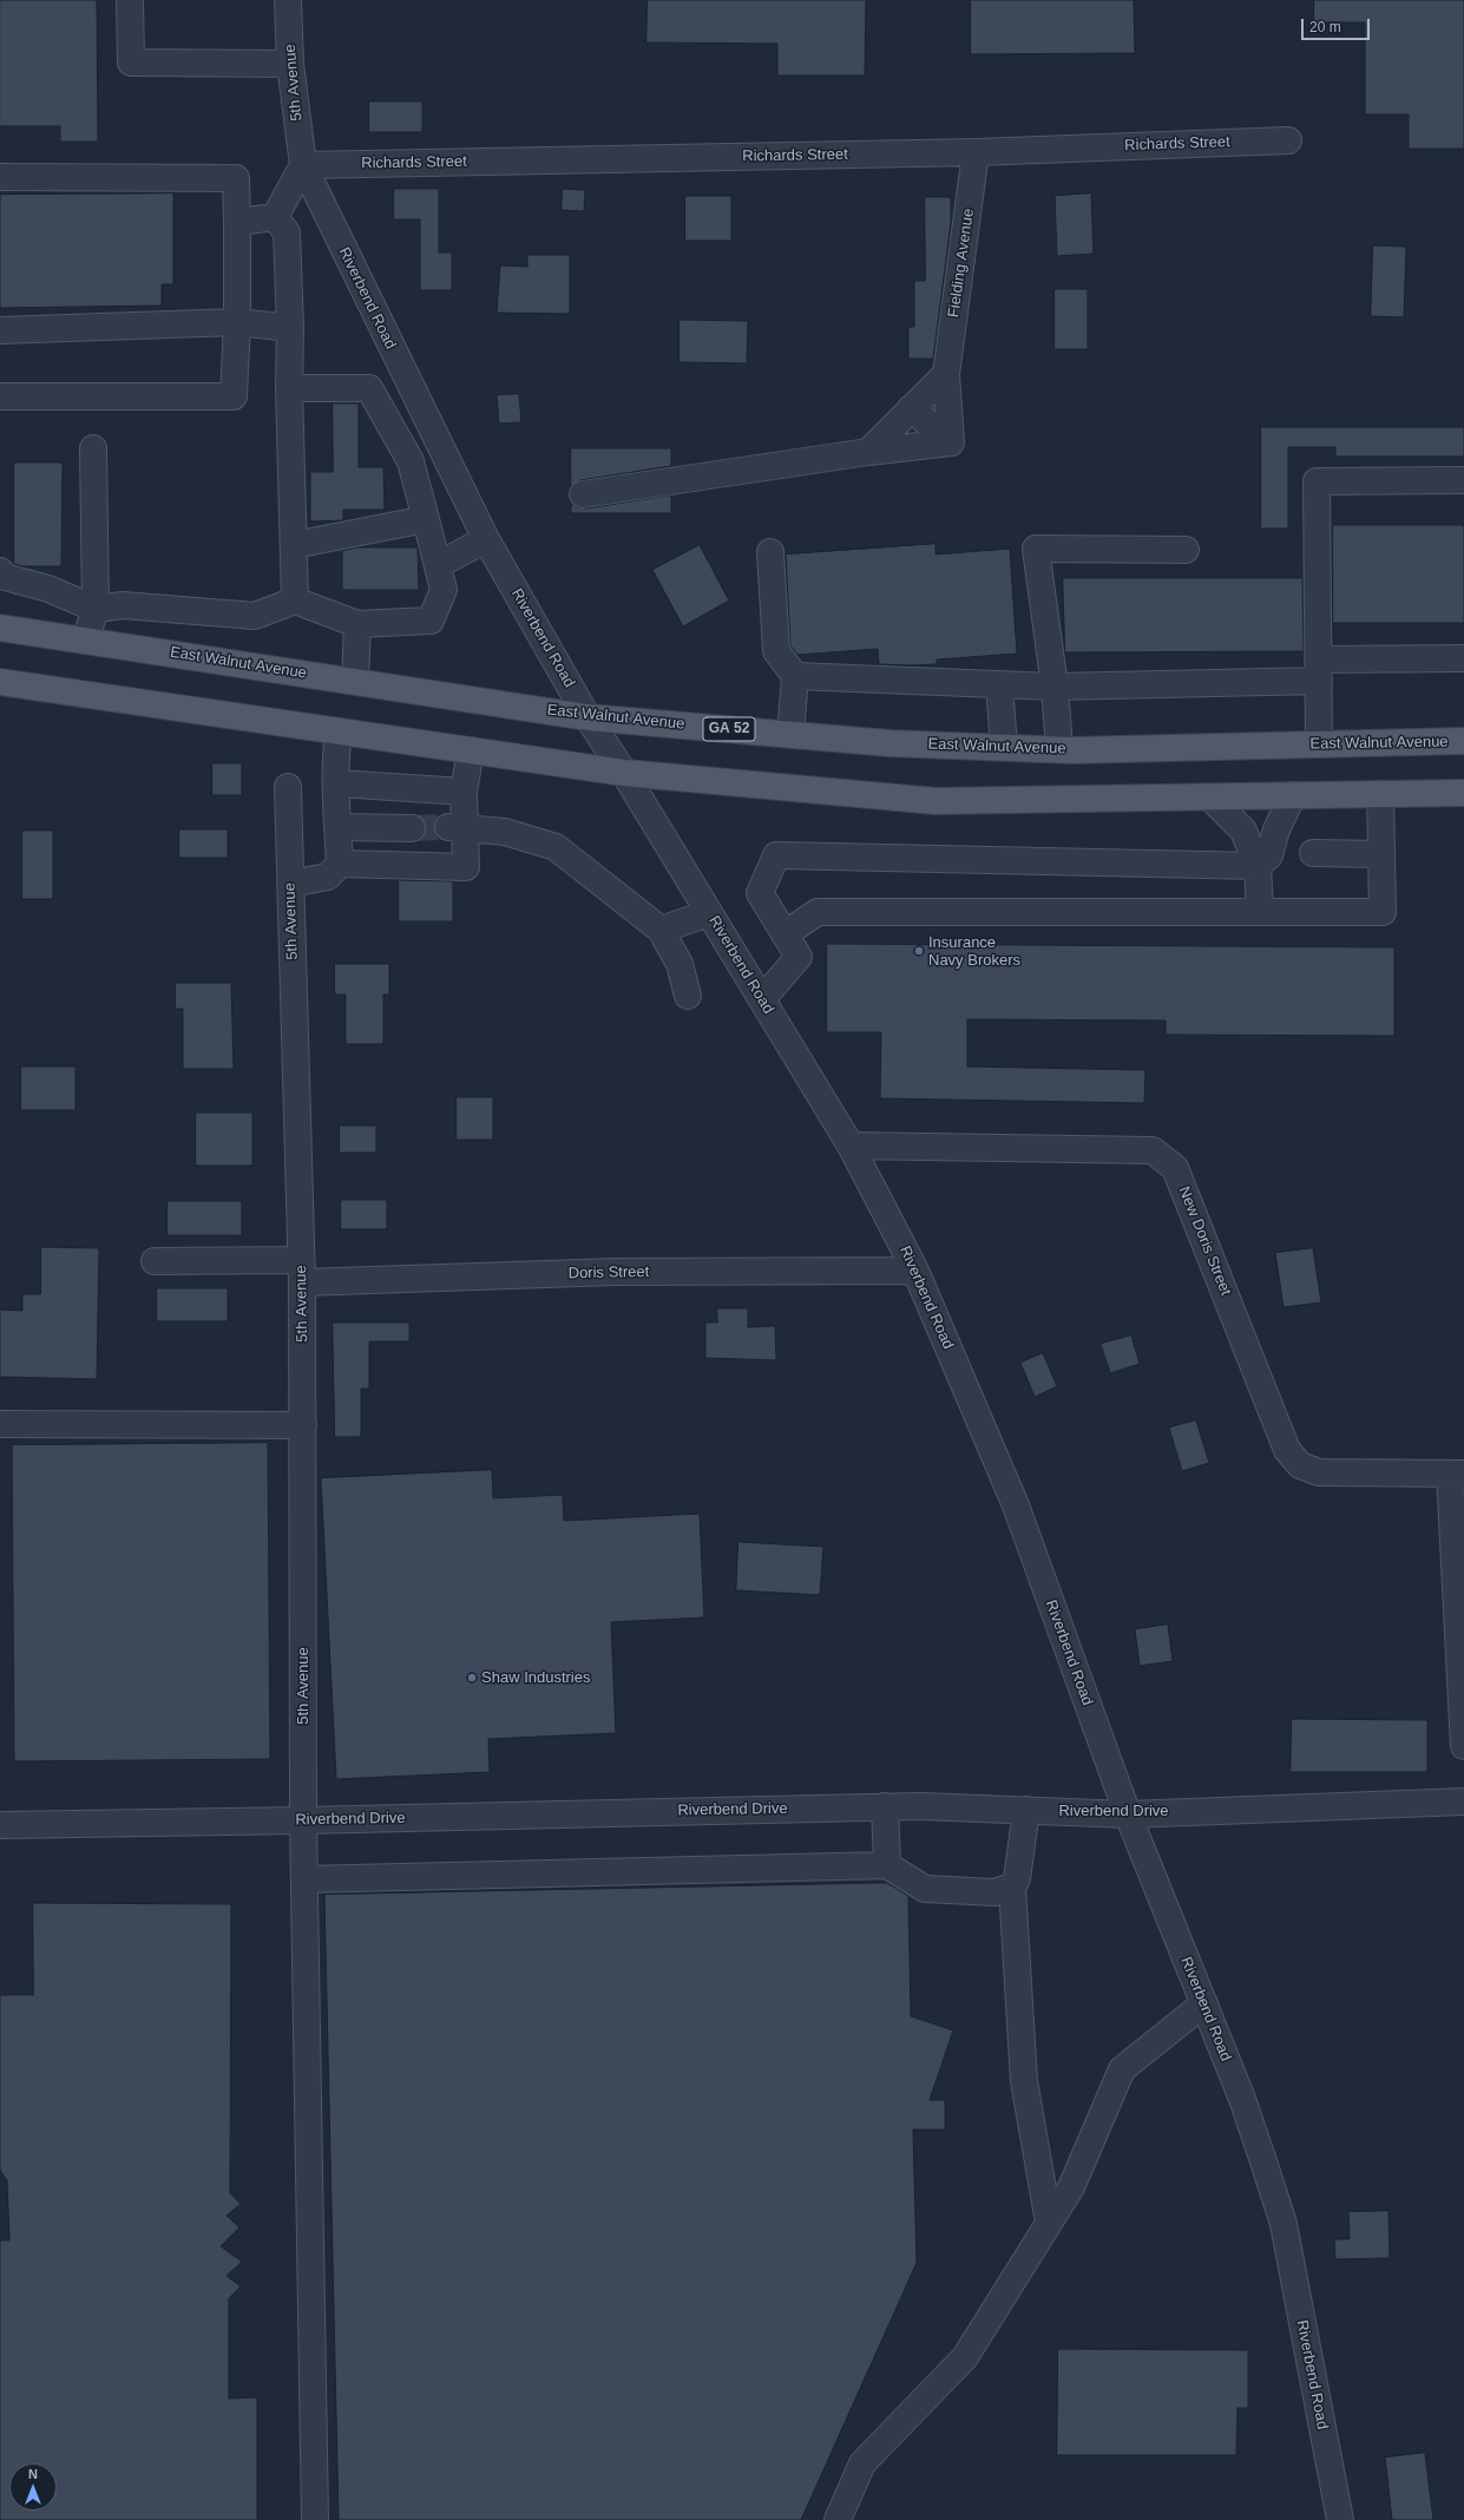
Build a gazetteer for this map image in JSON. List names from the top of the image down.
{
  "streets": {
    "main road": ["East Walnut Avenue", "GA 52"],
    "street": [
      "5th Avenue",
      "Richards Street",
      "Fielding Avenue",
      "Riverbend Road",
      "New Doris Street",
      "Doris Street",
      "Riverbend Drive"
    ]
  },
  "crossings": [
    ["5th Avenue", "Richards Street"],
    ["5th Avenue", "Riverbend Road"],
    ["5th Avenue", "Doris Street"],
    ["5th Avenue", "Riverbend Drive"],
    ["Richards Street", "Fielding Avenue"],
    ["Richards Street", "Riverbend Road"],
    ["Riverbend Road", "East Walnut Avenue"],
    ["Riverbend Road", "New Doris Street"],
    ["Riverbend Road", "Doris Street"],
    ["Riverbend Road", "Riverbend Drive"]
  ],
  "places": ["Insurance Navy Brokers", "Shaw Industries"],
  "scale_bar": "20 m",
  "north": "top"
}
